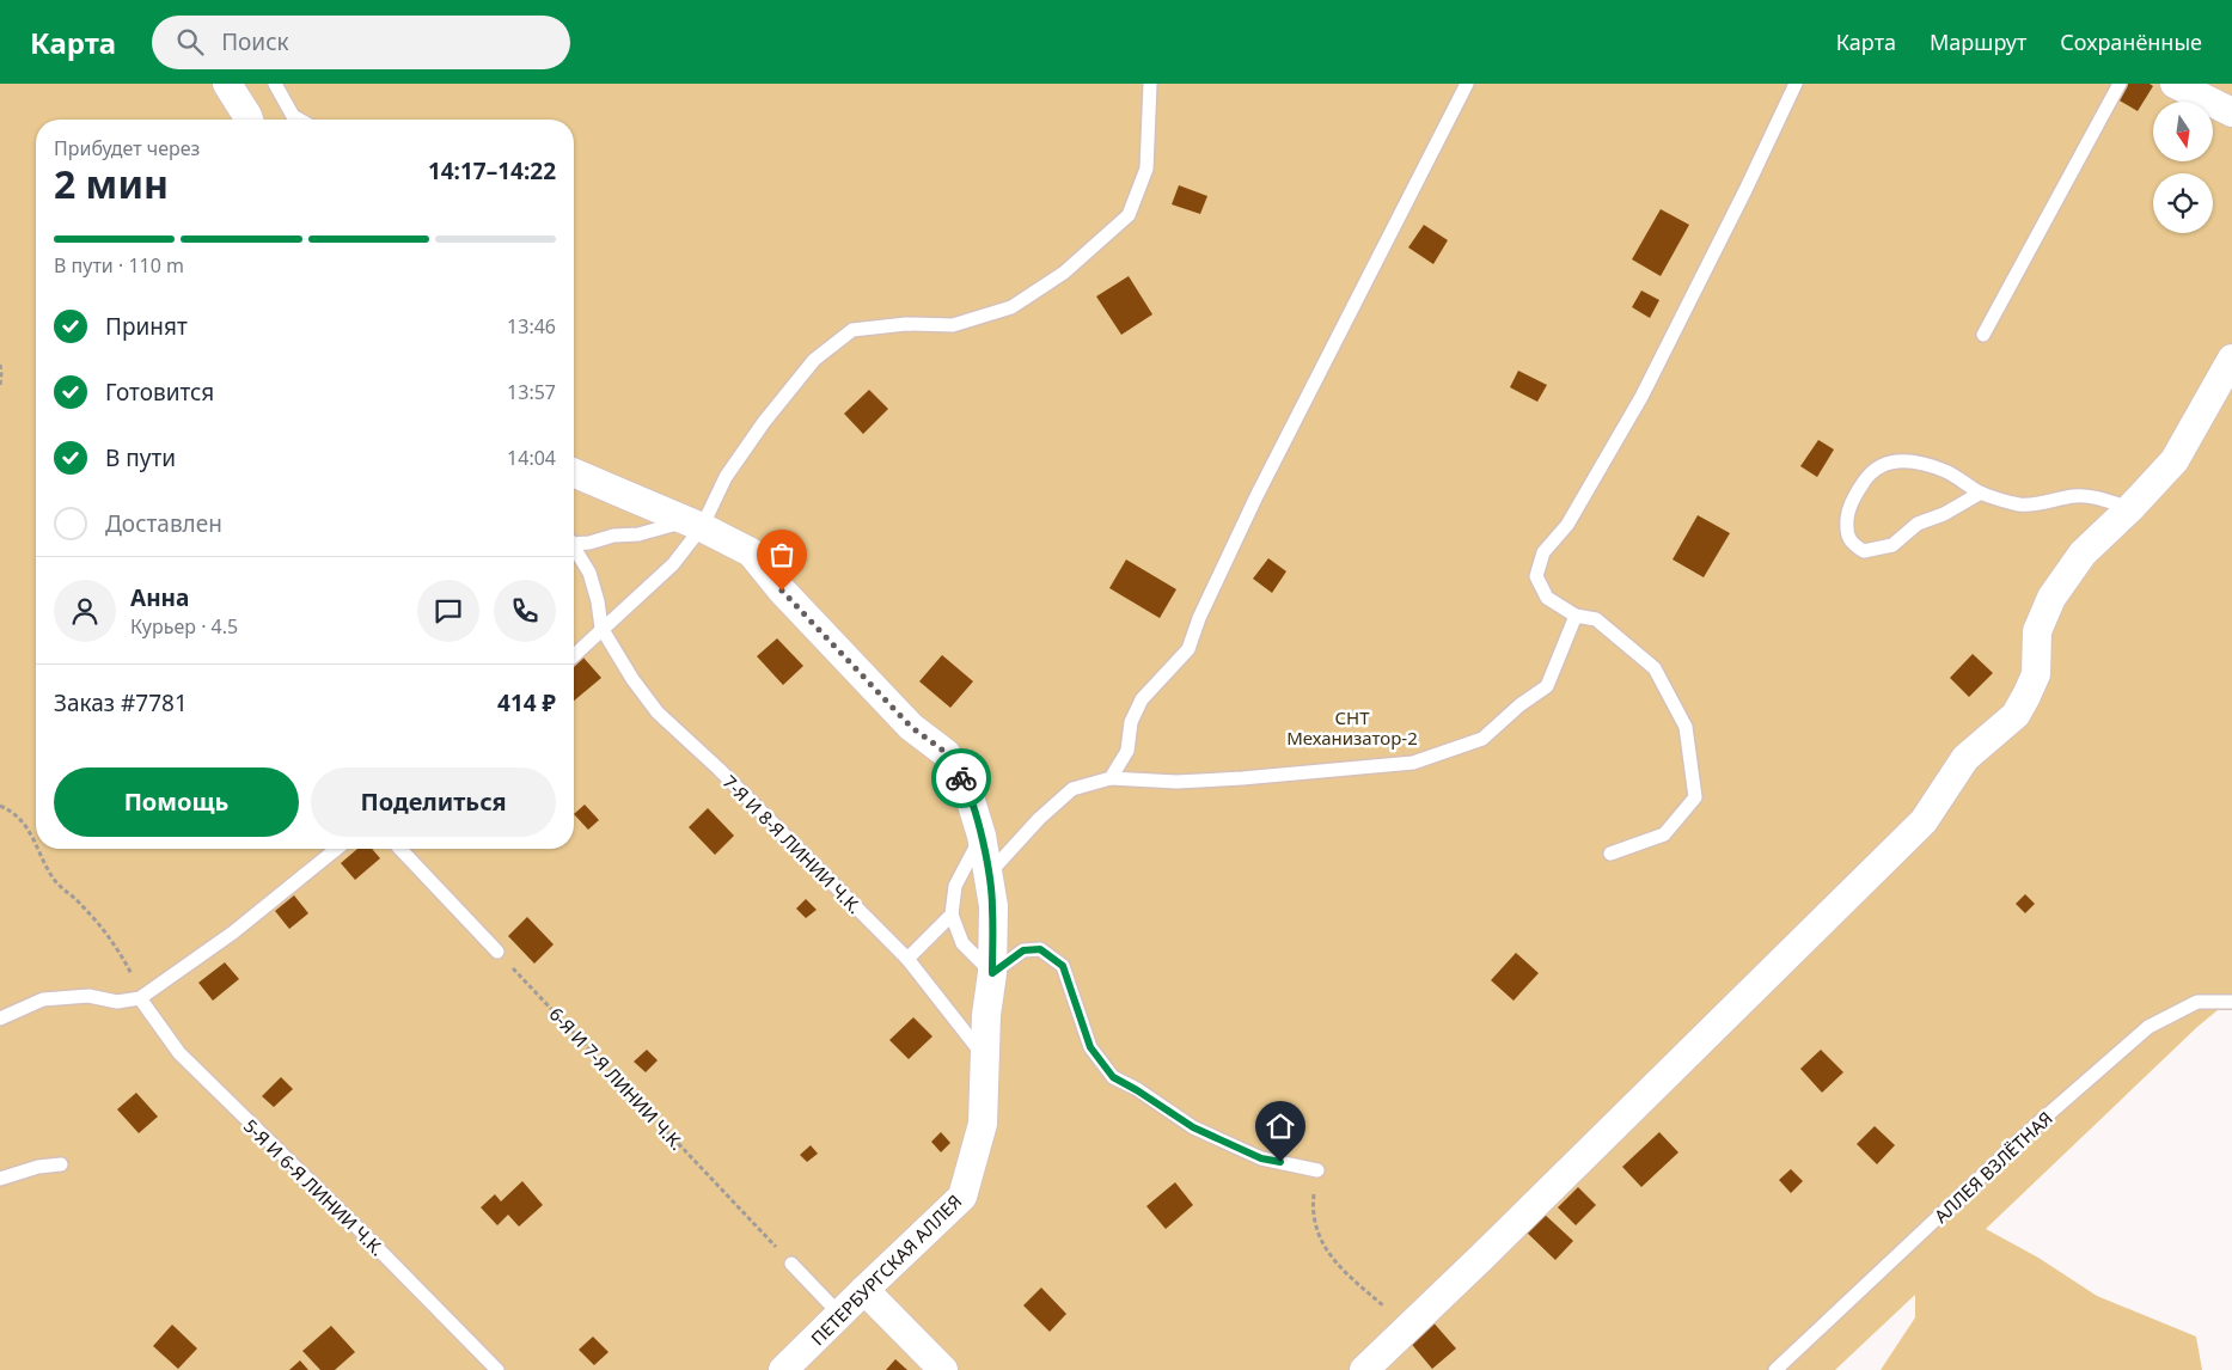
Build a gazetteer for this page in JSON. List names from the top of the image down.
{
  "streets": {
    "street": ["ПЕТЕРБУРГСКАЯ АЛЛЕЯ"],
    "lane": ["7-Я И 8-Я ЛИНИИ Ч.К.", "АЛЛЕЯ ВЗЛЁТНАЯ", "5-Я И 6-Я ЛИНИИ Ч.К."],
    "path": ["6-Я И 7-Я ЛИНИИ Ч.К."]
  },
  "crossings": [
    ["7-Я И 8-Я ЛИНИИ Ч.К.", "ПЕТЕРБУРГСКАЯ АЛЛЕЯ"]
  ],
  "parks": ["СНТ Механизатор-2"],
  "north": "bottom",
  "page": {
    "header": "Карта",
    "search": "Поиск",
    "nav": ["Карта", "Маршрут", "Сохранённые"],
    "heading": ["2 мин", "Прибудет через", "14:17–14:22"],
    "panel": [
      "Анна",
      "Курьер · 4.5",
      "Заказ #7781",
      "414 ₽"
    ],
    "bar": "В пути · 110 m",
    "list": [
      ["Принят", "13:46"],
      ["Готовится", "13:57"],
      ["В пути", "14:04"],
      "Доставлен"
    ],
    "buttons": ["Помощь", "Поделиться"]
  }
}
